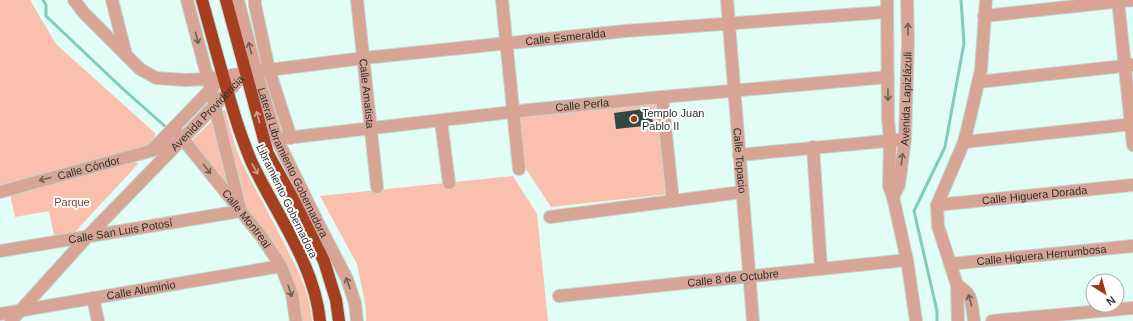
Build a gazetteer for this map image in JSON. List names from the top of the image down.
{
  "streets": {
    "highway": ["Libramiento Gobernadora"],
    "street": [
      "Calle Esmeralda",
      "Calle Amatista",
      "Avenida Lapizlázuli",
      "Calle Perla",
      "Avenida Providencia",
      "Calle Topacio",
      "Lateral Libramiento Gobernadora",
      "Calle Cóndor",
      "Calle Higuera Dorada",
      "Calle Montreal",
      "Calle San Luis Potosí",
      "Calle Higuera Herrumbosa",
      "Calle 8 de Octubre",
      "Calle Aluminio"
    ]
  },
  "crossings": [
    ["Calle Esmeralda", "Calle Amatista"],
    ["Calle Esmeralda", "Avenida Lapizlázuli"],
    ["Calle Esmeralda", "Avenida Providencia"],
    ["Calle Esmeralda", "Calle Topacio"],
    ["Calle Esmeralda", "Lateral Libramiento Gobernadora"],
    ["Calle Esmeralda", "Libramiento Gobernadora"],
    ["Calle Amatista", "Calle Perla"],
    ["Avenida Lapizlázuli", "Calle Perla"],
    ["Avenida Lapizlázuli", "Calle 8 de Octubre"],
    ["Calle Perla", "Calle Topacio"],
    ["Calle Perla", "Lateral Libramiento Gobernadora"],
    ["Avenida Providencia", "Lateral Libramiento Gobernadora"],
    ["Avenida Providencia", "Calle Cóndor"],
    ["Avenida Providencia", "Libramiento Gobernadora"],
    ["Avenida Providencia", "Calle Montreal"],
    ["Avenida Providencia", "Calle San Luis Potosí"],
    ["Avenida Providencia", "Calle Aluminio"],
    ["Calle Topacio", "Calle 8 de Octubre"],
    ["Lateral Libramiento Gobernadora", "Libramiento Gobernadora"],
    ["Calle Cóndor", "Calle Montreal"],
    ["Calle Montreal", "Calle San Luis Potosí"],
    ["Calle Montreal", "Calle Aluminio"]
  ],
  "one_way": ["Calle Cóndor"],
  "parks": ["Parque"],
  "places": ["Templo Juan Pablo II"],
  "north": "bottom right"
}
